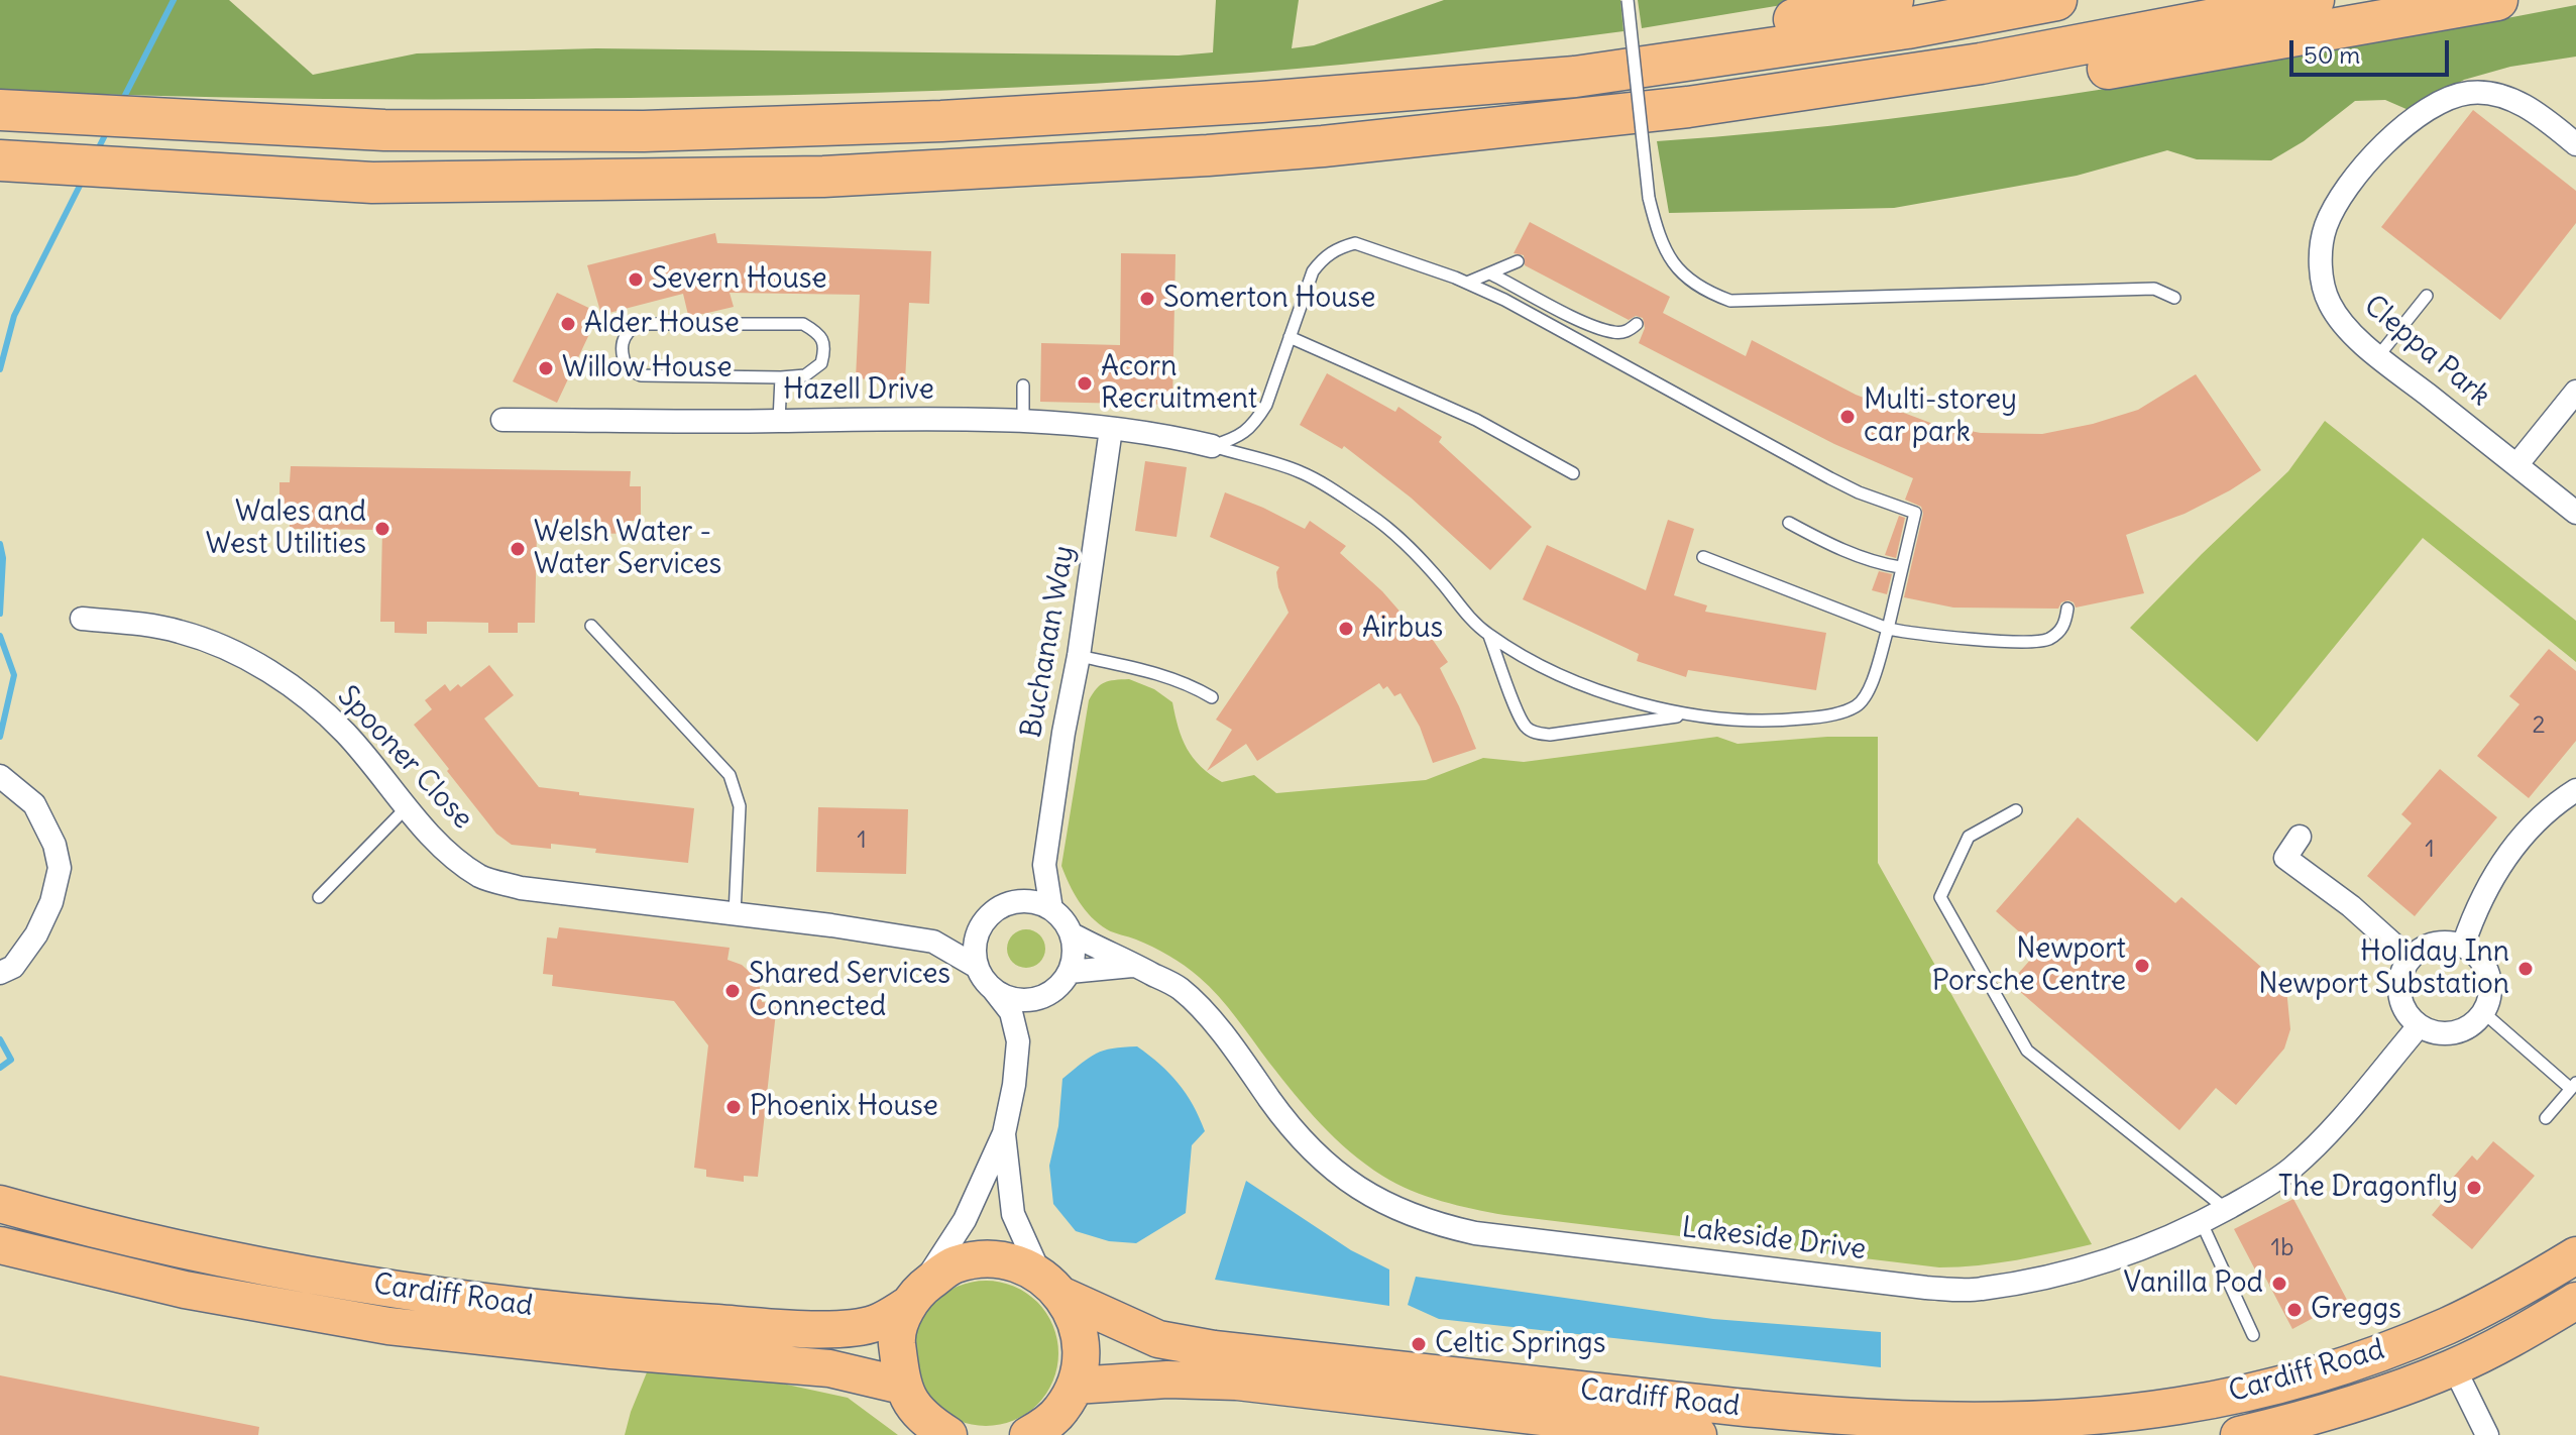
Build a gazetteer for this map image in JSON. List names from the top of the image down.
{
  "streets": {
    "main road": ["Cardiff Road"],
    "street": [
      "Cleppa Park",
      "Hazell Drive",
      "Buchanan Way",
      "Spooner Close",
      "Lakeside Drive"
    ]
  },
  "crossings": [
    ["Hazell Drive", "Buchanan Way"],
    ["Buchanan Way", "Spooner Close"],
    ["Buchanan Way", "Lakeside Drive"],
    ["Spooner Close", "Lakeside Drive"]
  ],
  "places": [
    "Severn House",
    "Somerton House",
    "Alder House",
    "Willow House",
    "Acorn Recruitment",
    "Multi-storey car park",
    "Wales and West Utilities",
    "Welsh Water - Water Services",
    "Airbus",
    "Newport Porsche Centre",
    "Holiday Inn Newport Substation",
    "Shared Services Connected",
    "Phoenix House",
    "The Dragonfly",
    "Vanilla Pod",
    "Greggs",
    "Celtic Springs"
  ],
  "house_numbers": [
    "2",
    "1",
    "1",
    "1b"
  ],
  "scale_bar": "50 m"
}
